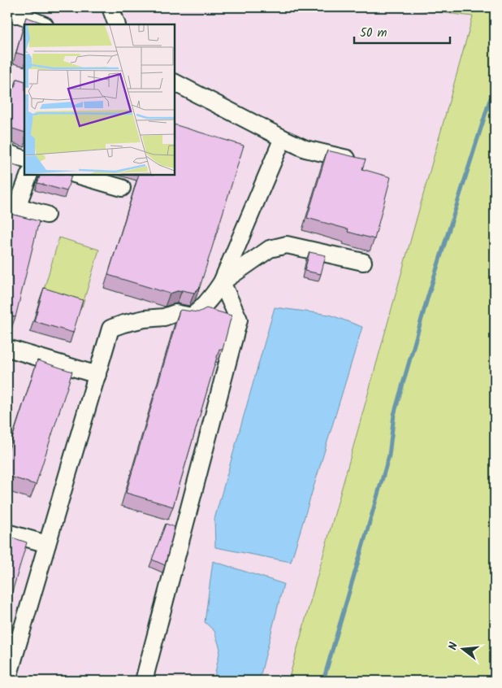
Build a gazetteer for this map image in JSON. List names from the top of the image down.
{
  "scale_bar": "50 m",
  "north": "left"
}
